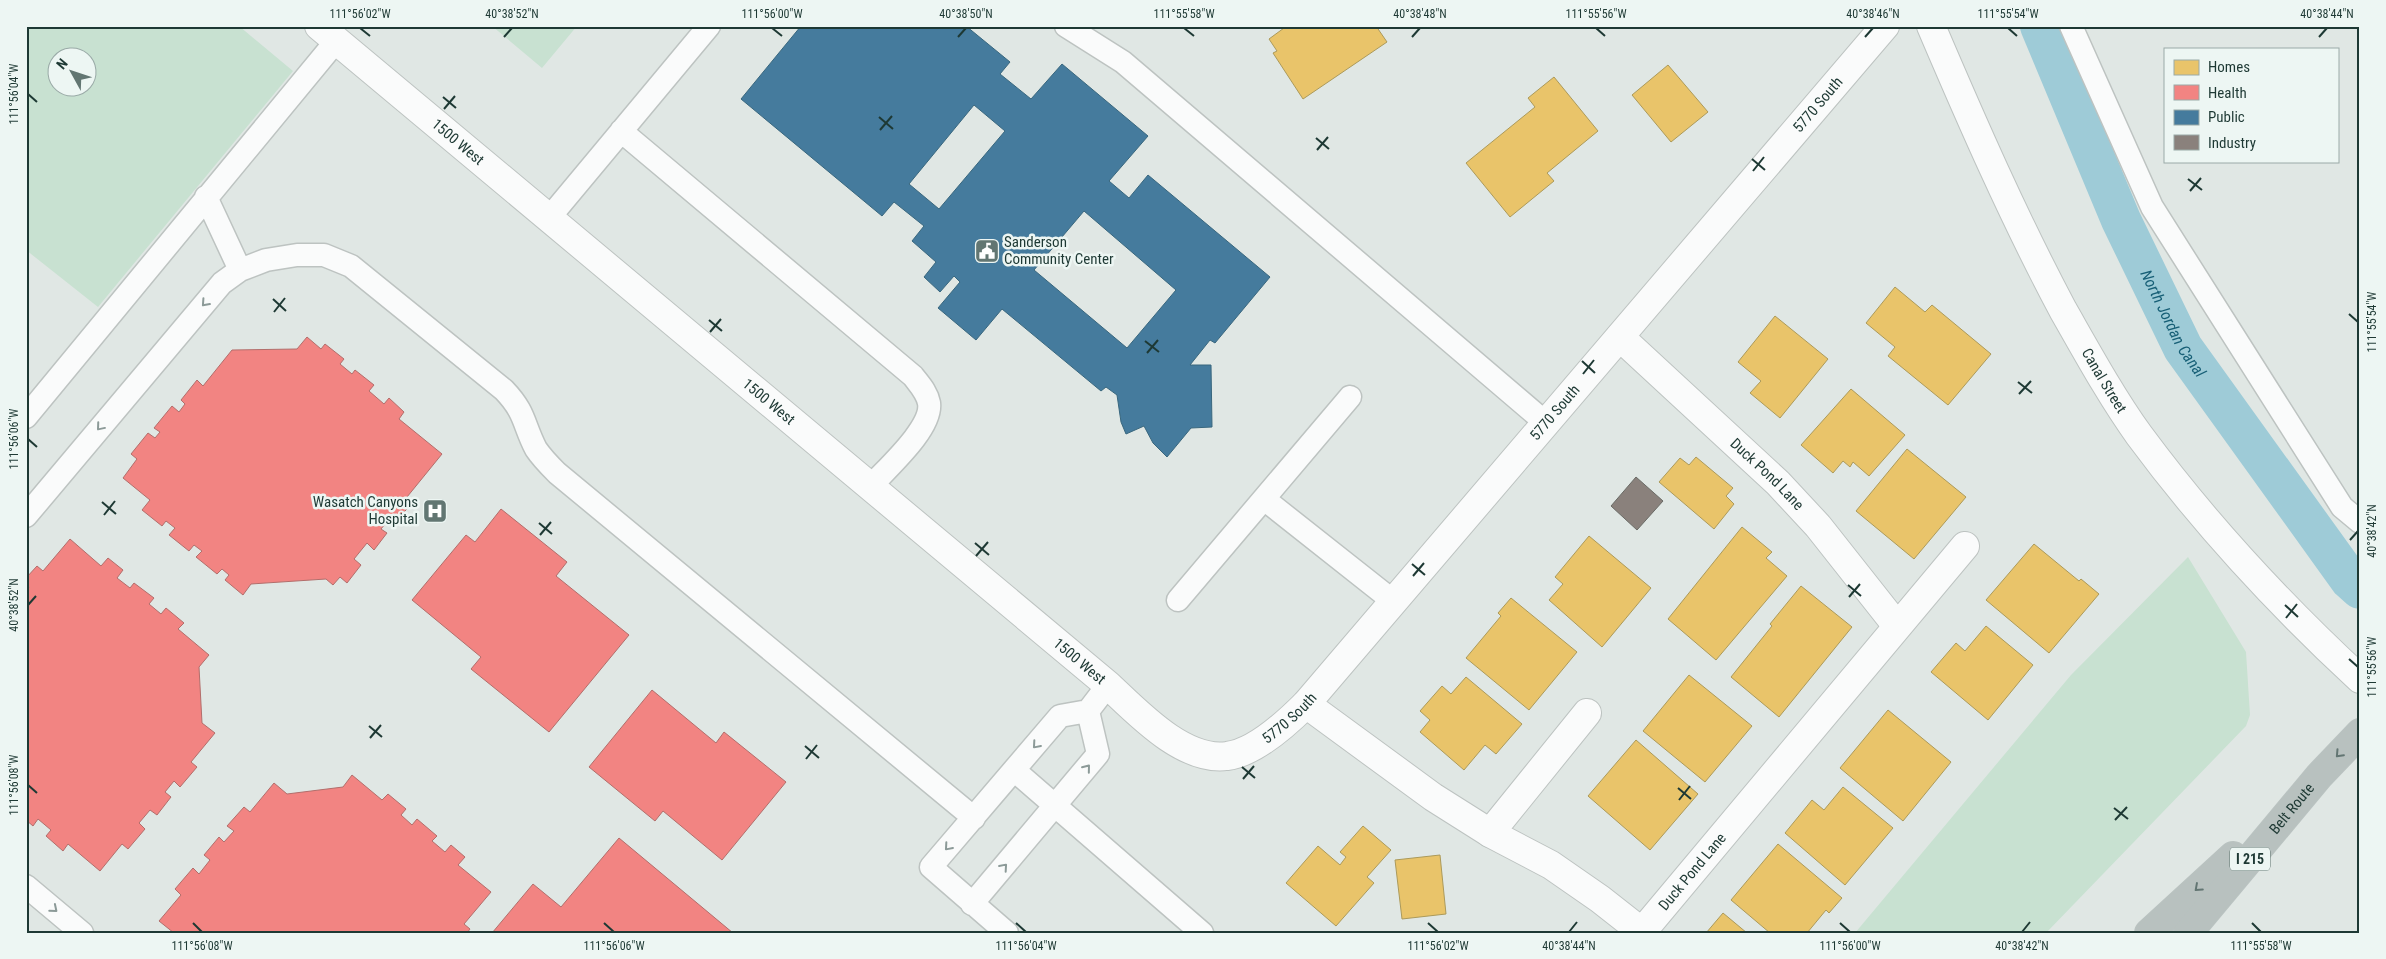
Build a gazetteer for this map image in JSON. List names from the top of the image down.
{
  "streets": {
    "highway": ["Belt Route", "I 215"],
    "street": [
      "5770 South",
      "1500 West",
      "Canal Street",
      "Duck Pond Lane"
    ]
  },
  "crossings": [
    ["5770 South", "1500 West"],
    ["5770 South", "Duck Pond Lane"]
  ],
  "water": ["North Jordan Canal"],
  "places": {
    "public building": ["Sanderson Community Center"],
    "hospital": ["Wasatch Canyons Hospital"]
  },
  "legend": [
    "Homes",
    "Health",
    "Public",
    "Industry"
  ],
  "north": "top left",
  "coordinates": [
    "111°56'02\"W",
    "40°38'52\"N",
    "111°56'00\"W",
    "40°38'50\"N",
    "111°55'58\"W",
    "40°38'48\"N",
    "111°55'56\"W",
    "40°38'46\"N",
    "111°55'54\"W",
    "40°38'44\"N",
    "111°56'04\"W",
    "111°56'06\"W",
    "40°38'42\"N",
    "111°56'08\"W"
  ]
}
